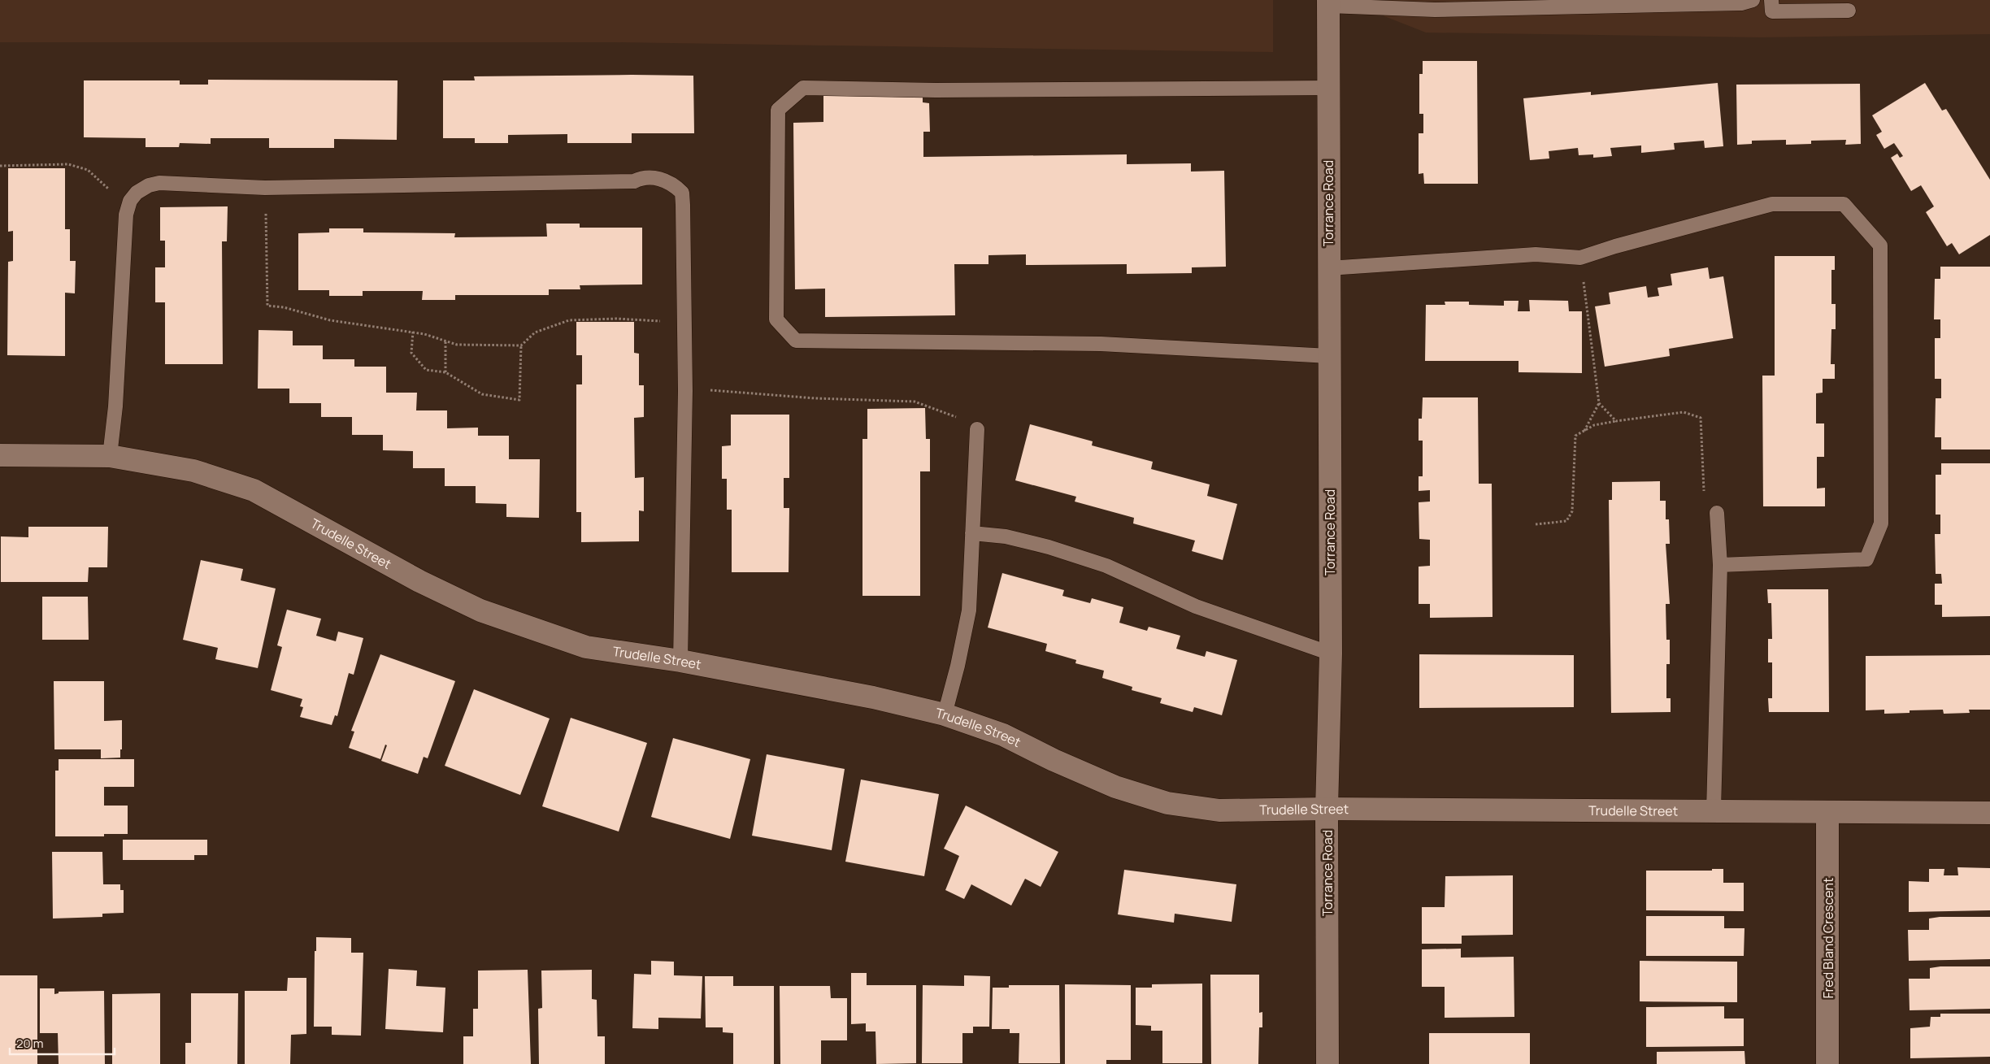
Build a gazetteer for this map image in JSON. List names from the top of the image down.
{
  "streets": {
    "street": ["Torrance Road", "Trudelle Street", "Fred Bland Crescent"]
  },
  "crossings": [
    ["Torrance Road", "Trudelle Street"],
    ["Trudelle Street", "Fred Bland Crescent"]
  ],
  "scale_bar": "20 m"
}
